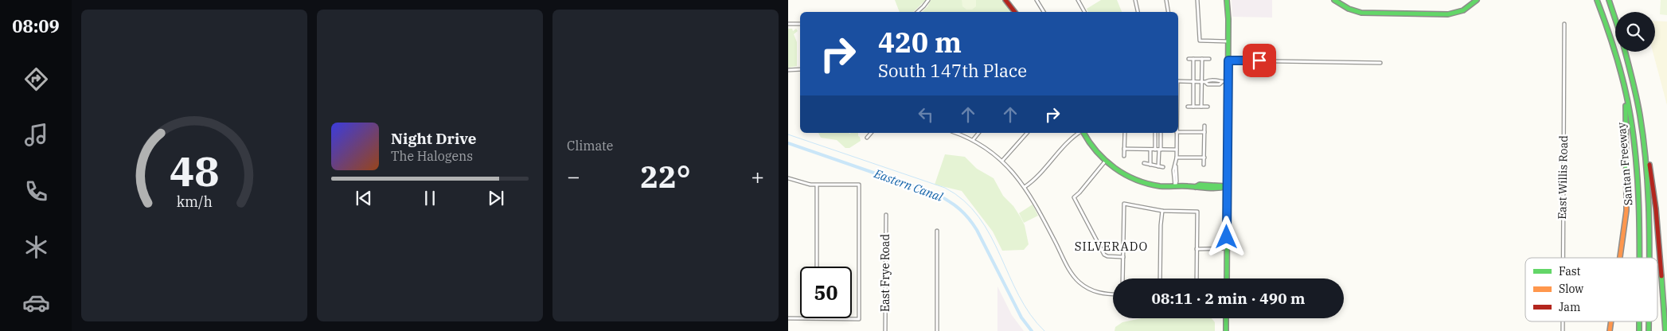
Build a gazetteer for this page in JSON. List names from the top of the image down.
{
  "streets": {
    "main road": ["Santan Freeway"],
    "street": ["East Willis Road", "East Frye Road"]
  },
  "districts": ["SILVERADO"],
  "water": ["Eastern Canal"],
  "legend": ["Fast", "Slow", "Jam"],
  "page": {
    "tabs": "08:09",
    "tile": "Climate",
    "turn": ["420 m", "South 147th Place"],
    "song": ["Night Drive", "The Halogens"],
    "heat": ["−", "22°", "+"],
    "limit": "50",
    "trip": "08:11 · 2 min · 490 m",
    "gauge": ["48", "km/h"]
  }
}
